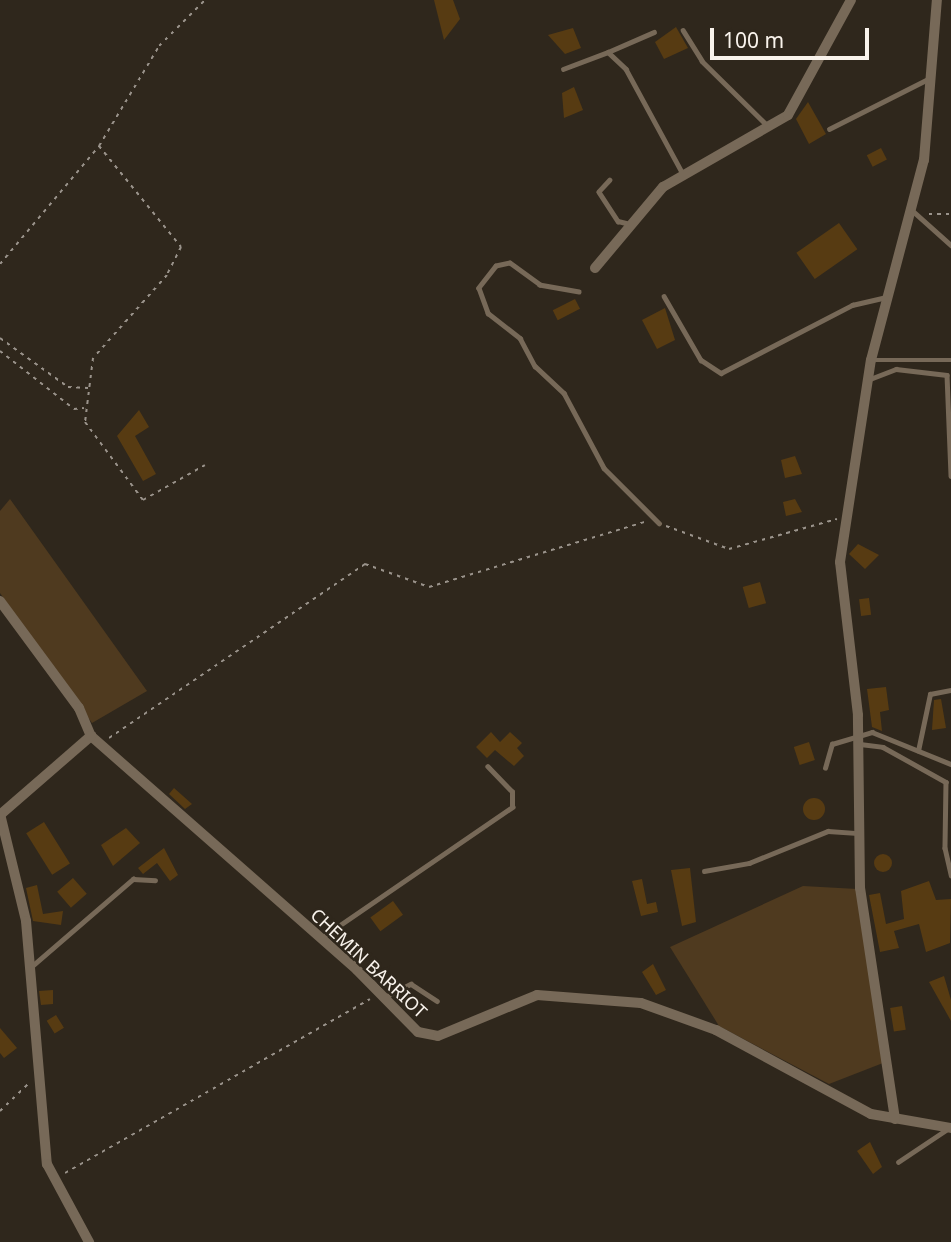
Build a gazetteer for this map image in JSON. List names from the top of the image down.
{
  "streets": {
    "street": ["CHEMIN BARRIOT"]
  },
  "scale_bar": "100 m"
}
